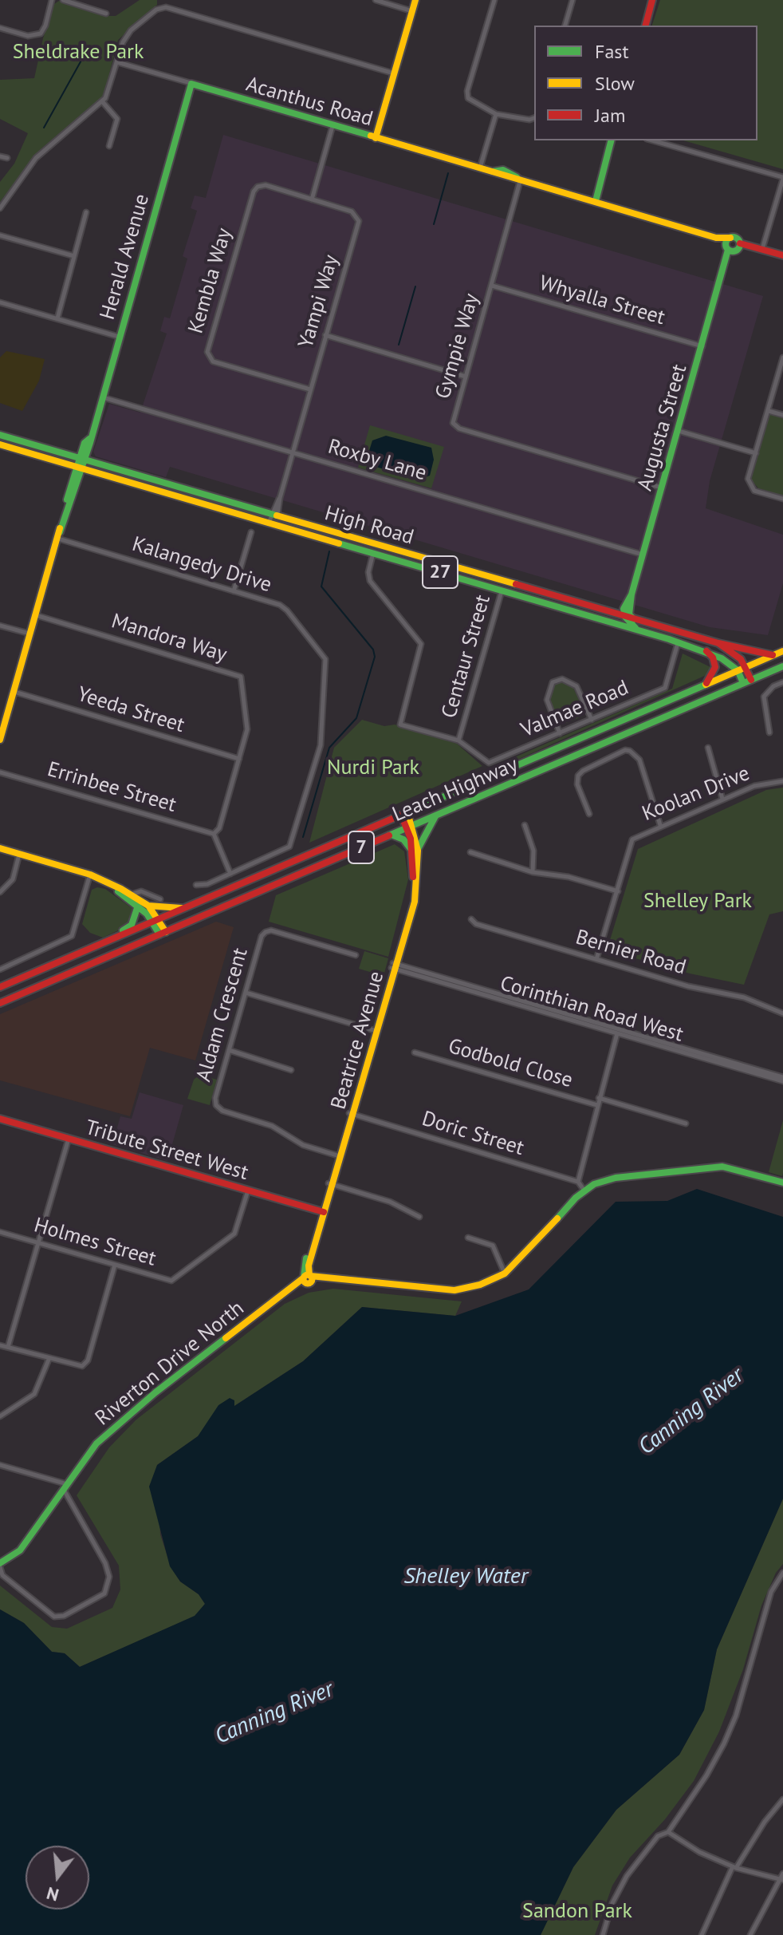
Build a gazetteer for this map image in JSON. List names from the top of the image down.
{
  "streets": {
    "main road": [
      "Acanthus Road",
      "Herald Avenue",
      "Augusta Street",
      "High Road",
      "27",
      "Leach Highway",
      "7",
      "Beatrice Avenue",
      "Tribute Street West",
      "Riverton Drive North"
    ],
    "street": [
      "Kembla Way",
      "Whyalla Street",
      "Yampi Way",
      "Gympie Way",
      "Roxby Lane",
      "Kalangedy Drive",
      "Mandora Way",
      "Centaur Street",
      "Valmae Road",
      "Yeeda Street",
      "Errinbee Street",
      "Koolan Drive",
      "Bernier Road",
      "Corinthian Road West",
      "Aldam Crescent",
      "Godbold Close",
      "Doric Street",
      "Holmes Street"
    ]
  },
  "crossings": [
    ["Acanthus Road", "Herald Avenue"],
    ["Acanthus Road", "Gympie Way"],
    ["Acanthus Road", "Augusta Street"],
    ["Herald Avenue", "Roxby Lane"],
    ["Herald Avenue", "High Road"],
    ["Herald Avenue", "Kalangedy Drive"],
    ["Herald Avenue", "Mandora Way"],
    ["Herald Avenue", "Yeeda Street"],
    ["Kembla Way", "Yampi Way"],
    ["Whyalla Street", "Gympie Way"],
    ["Whyalla Street", "Augusta Street"],
    ["Yampi Way", "Roxby Lane"],
    ["Yampi Way", "High Road"],
    ["Gympie Way", "Augusta Street"],
    ["Augusta Street", "Roxby Lane"],
    ["Augusta Street", "High Road"],
    ["High Road", "27"],
    ["High Road", "Centaur Street"],
    ["High Road", "Valmae Road"],
    ["High Road", "Leach Highway"],
    ["27", "Leach Highway"],
    ["Mandora Way", "Yeeda Street"],
    ["Mandora Way", "Errinbee Street"],
    ["Centaur Street", "Valmae Road"],
    ["Leach Highway", "Beatrice Avenue"],
    ["Koolan Drive", "Bernier Road"],
    ["Corinthian Road West", "Beatrice Avenue"],
    ["Aldam Crescent", "Beatrice Avenue"],
    ["Beatrice Avenue", "Doric Street"],
    ["Beatrice Avenue", "Tribute Street West"],
    ["Beatrice Avenue", "Riverton Drive North"],
    ["Tribute Street West", "Holmes Street"]
  ],
  "water": ["Canning River", "Shelley Water"],
  "parks": [
    "Sheldrake Park",
    "Nurdi Park",
    "Shelley Park",
    "Sandon Park"
  ],
  "legend": ["Fast", "Slow", "Jam"],
  "north": "bottom"
}
